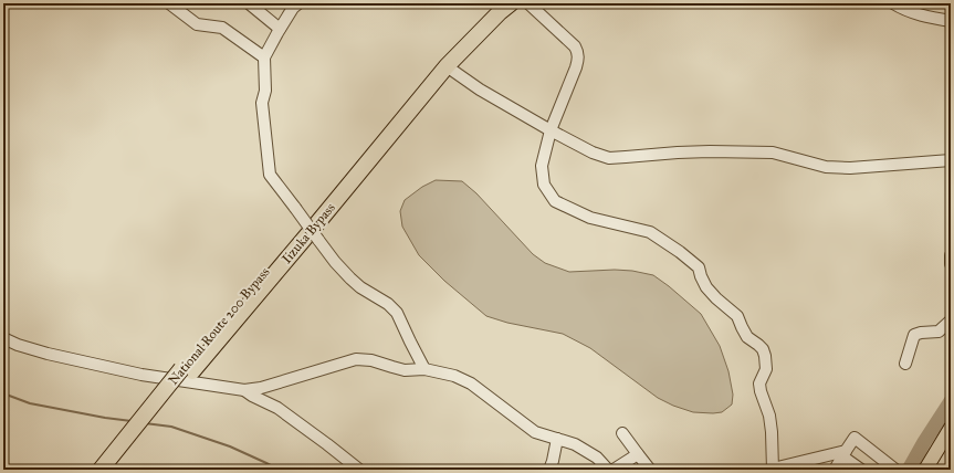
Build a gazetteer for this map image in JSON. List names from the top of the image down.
{
  "streets": {
    "highway": ["Iizuka Bypass", "National Route 200 Bypass"]
  },
  "crossings": [
    ["Iizuka Bypass", "National Route 200 Bypass"]
  ]
}
